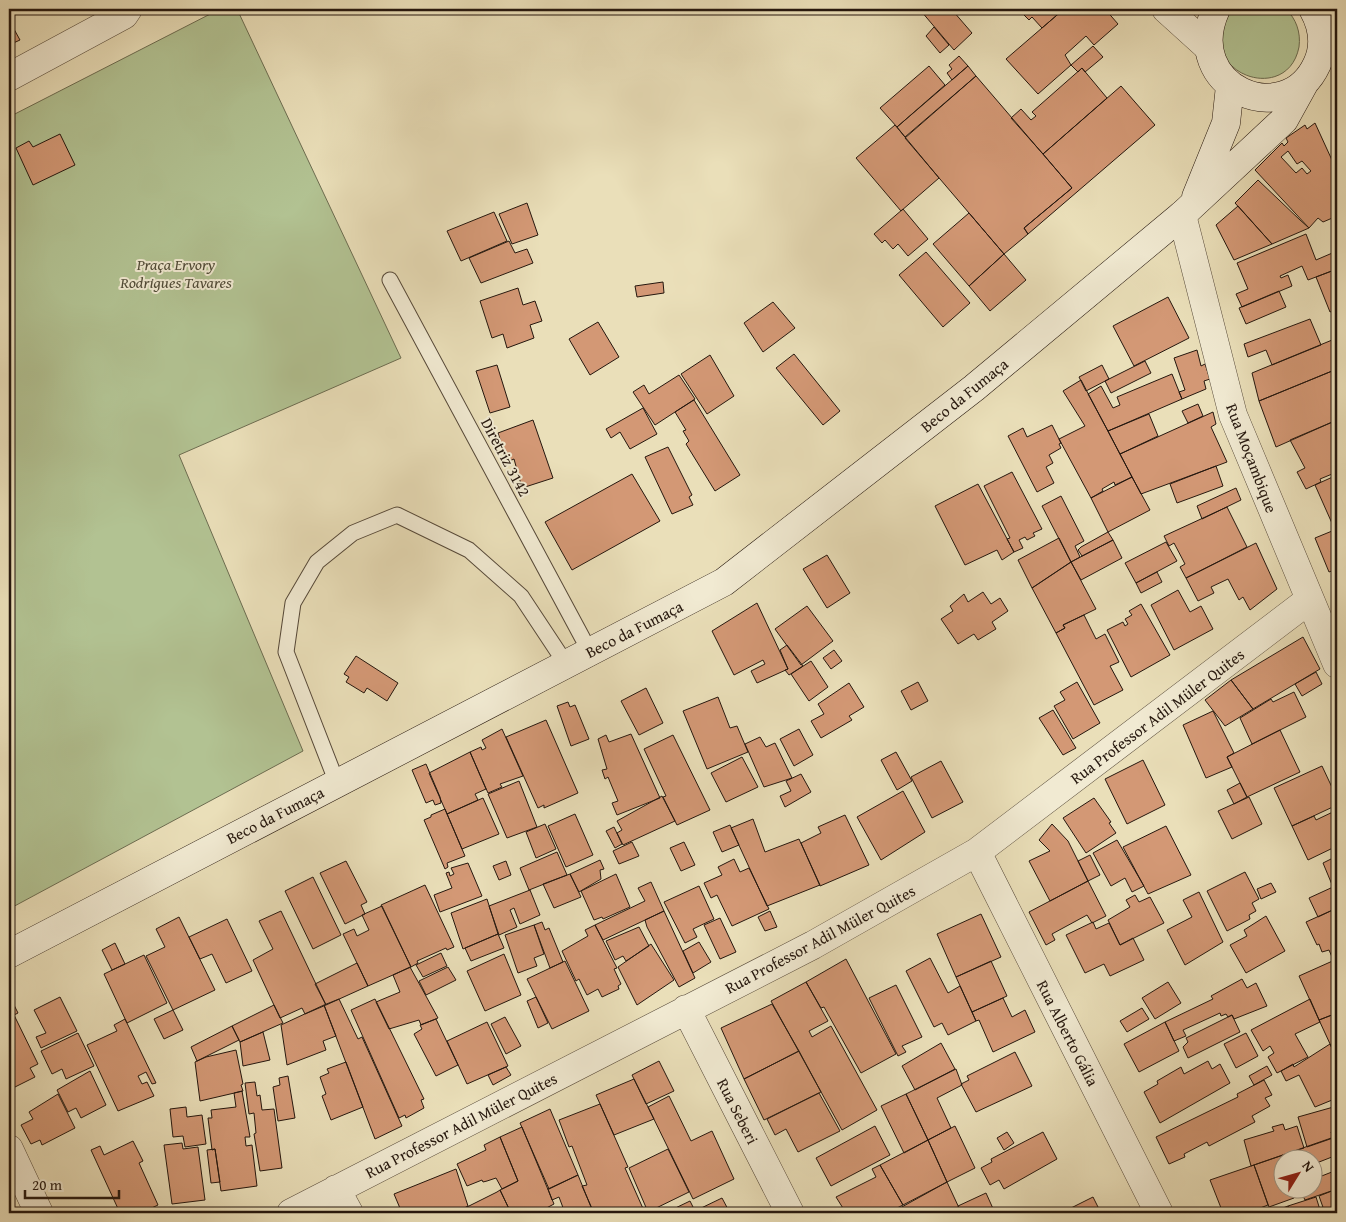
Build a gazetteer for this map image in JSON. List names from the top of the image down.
{
  "streets": {
    "street": [
      "Beco da Fumaça",
      "Rua Moçambique",
      "Rua Professor Adil Müler Quites",
      "Rua Alberto Gália",
      "Rua Seberi"
    ],
    "lane": ["Diretriz 3142"]
  },
  "crossings": [
    ["Beco da Fumaça", "Diretriz 3142"],
    ["Beco da Fumaça", "Rua Moçambique"],
    ["Rua Moçambique", "Rua Professor Adil Müler Quites"],
    ["Rua Professor Adil Müler Quites", "Rua Alberto Gália"],
    ["Rua Professor Adil Müler Quites", "Rua Seberi"]
  ],
  "parks": ["Praça Ervory Rodrigues Tavares"],
  "scale_bar": "20 m",
  "north": "top right"
}
